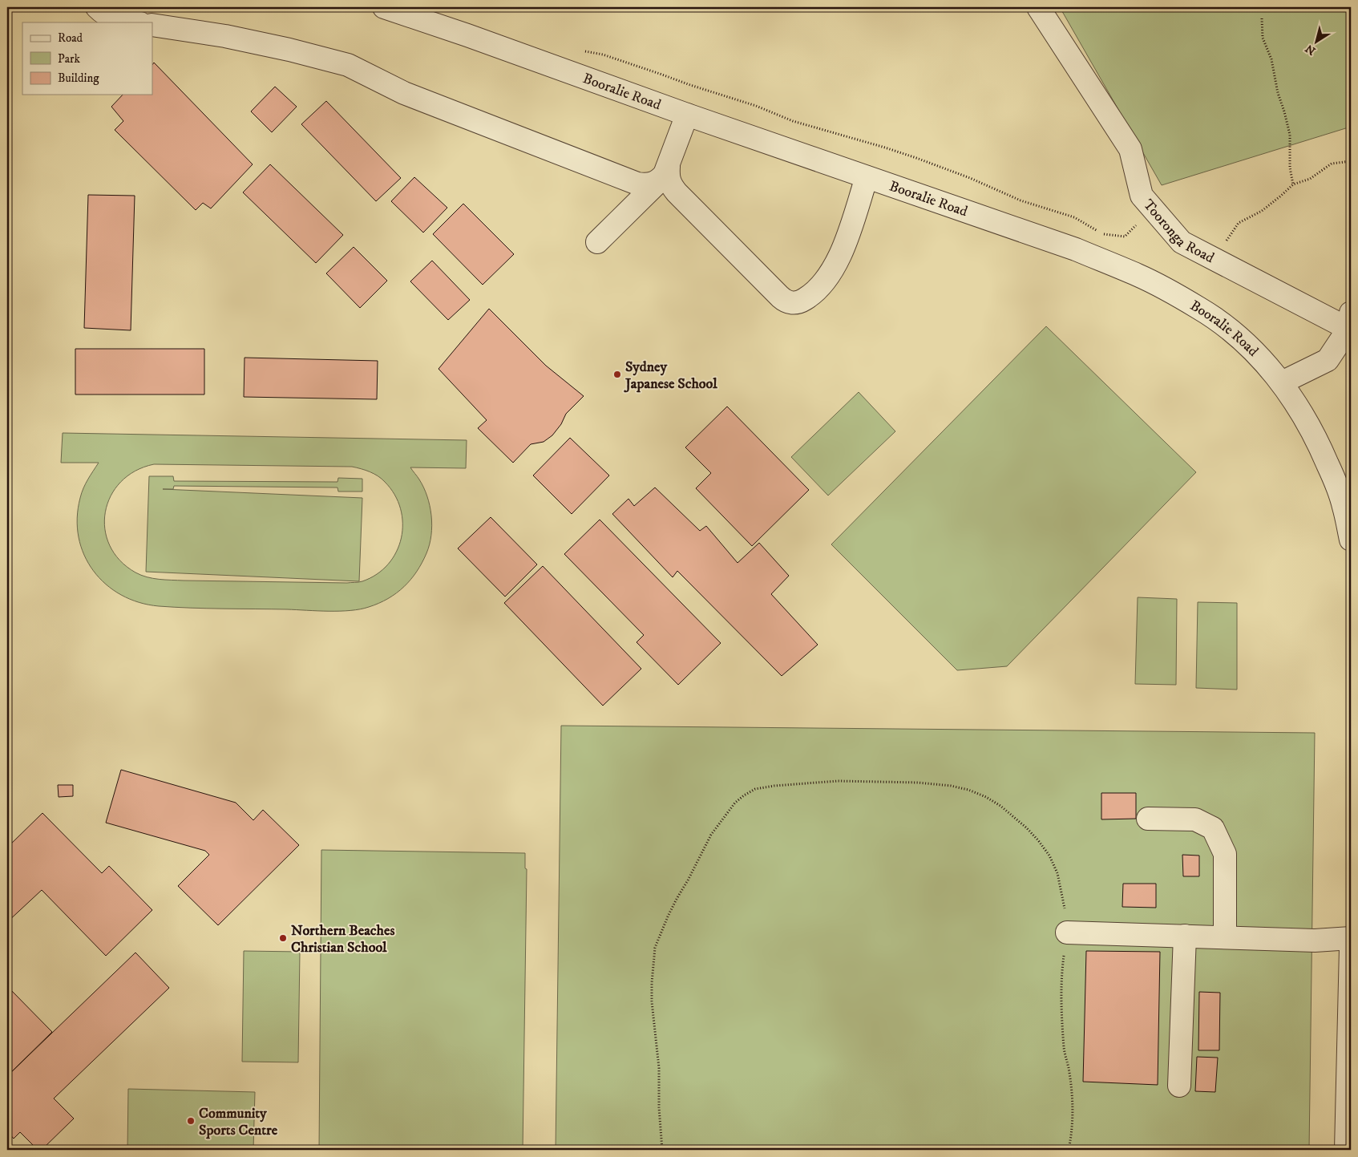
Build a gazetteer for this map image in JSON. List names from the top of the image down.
{
  "streets": {
    "street": ["Booralie Road", "Tooronga Road"]
  },
  "places": ["Sydney Japanese School", "Northern Beaches Christian School", "Community Sports Centre"],
  "legend": ["Road", "Park", "Building"],
  "north": "bottom left"
}
